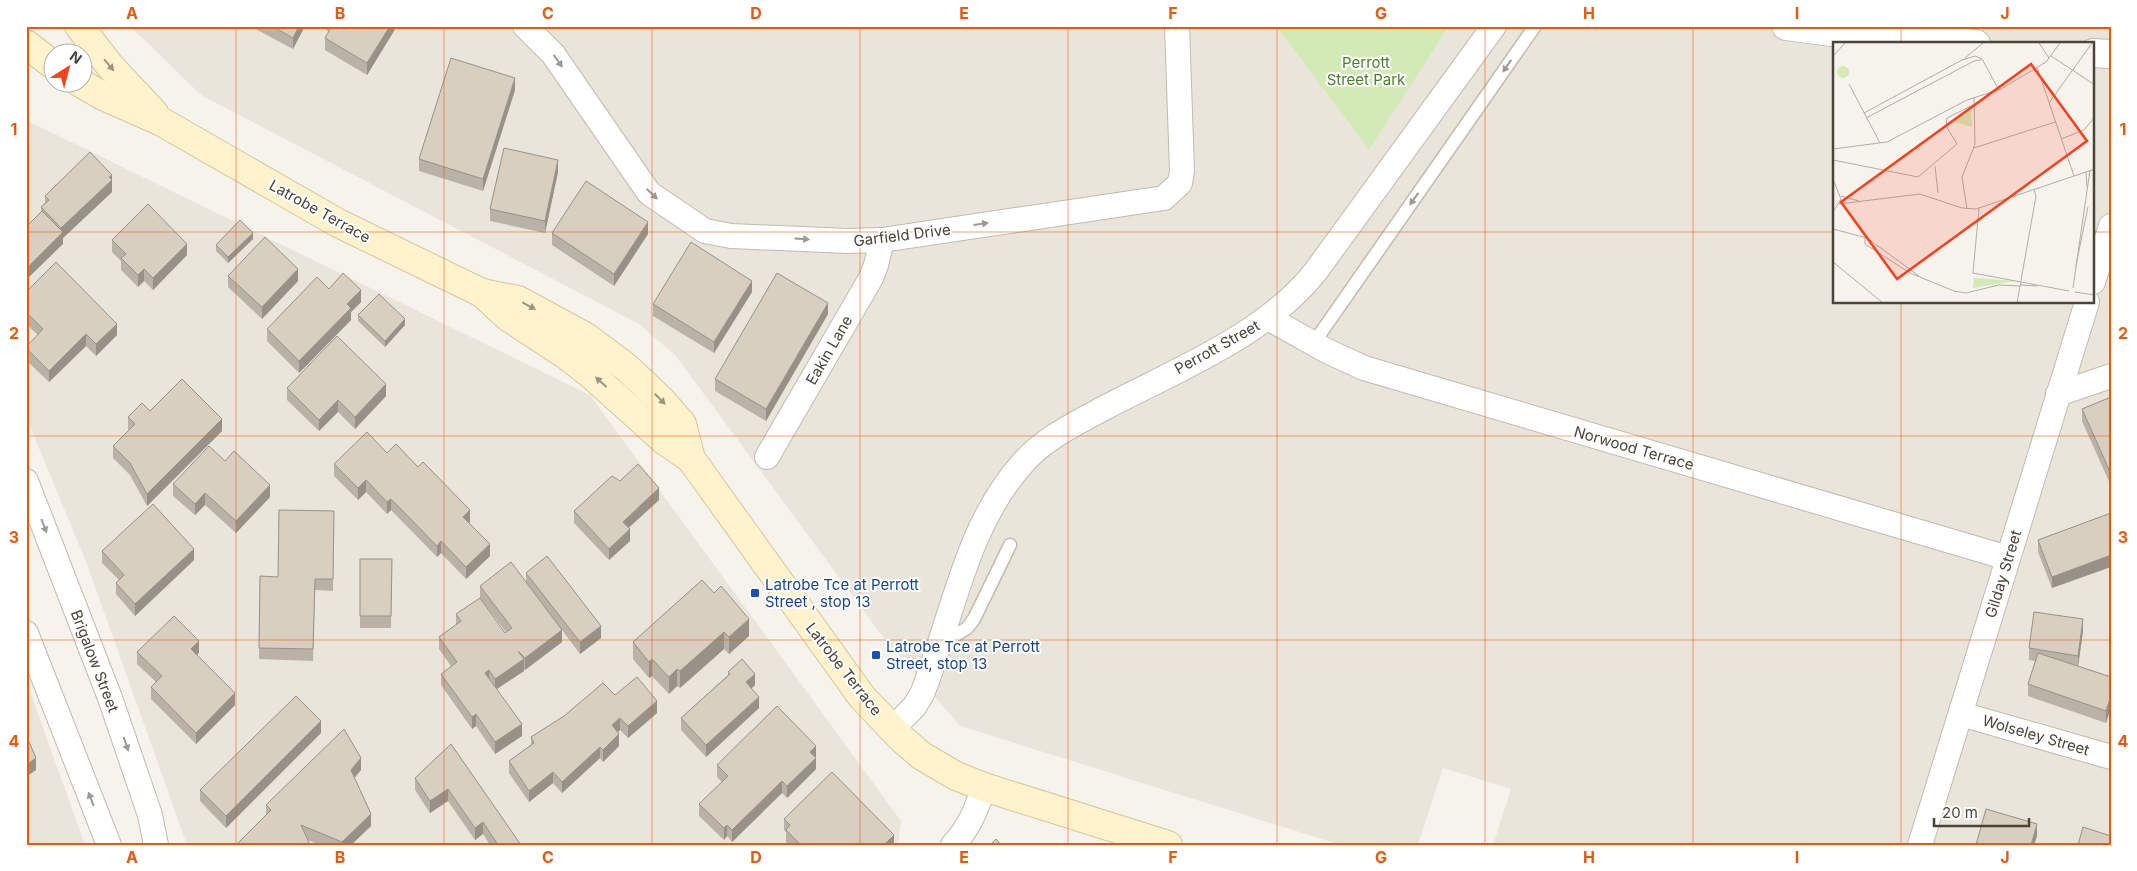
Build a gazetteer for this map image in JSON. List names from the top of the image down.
{
  "streets": {
    "main road": ["Latrobe Terrace"],
    "street": [
      "Garfield Drive",
      "Perrott Street",
      "Eakin Lane",
      "Norwood Terrace",
      "Gilday Street",
      "Brigalow Street",
      "Wolseley Street"
    ]
  },
  "crossings": [
    ["Latrobe Terrace", "Perrott Street"],
    ["Garfield Drive", "Eakin Lane"],
    ["Perrott Street", "Norwood Terrace"],
    ["Norwood Terrace", "Gilday Street"],
    ["Gilday Street", "Wolseley Street"]
  ],
  "parks": ["Perrott Street Park"],
  "places": {
    "transit": ["Latrobe Tce at Perrott Street , stop 13", "Latrobe Tce at Perrott Street, stop 13"]
  },
  "scale_bar": "20 m",
  "north": "top right",
  "grid": {
    "columns": [
      "A",
      "B",
      "C",
      "D",
      "E",
      "F",
      "G",
      "H",
      "I",
      "J"
    ],
    "rows": [
      "1",
      "2",
      "3",
      "4"
    ]
  }
}
